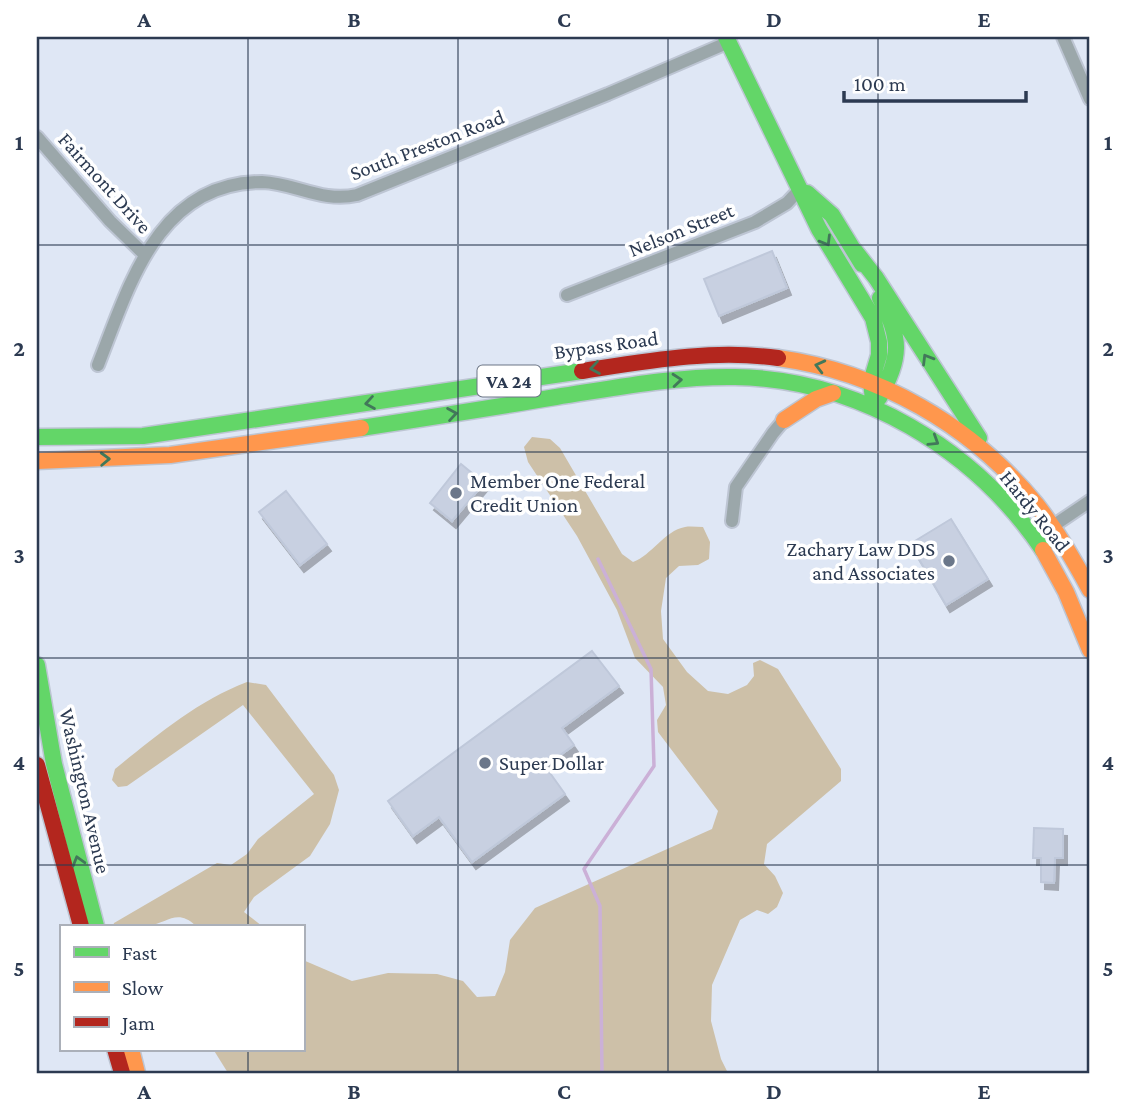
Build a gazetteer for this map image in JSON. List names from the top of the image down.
{
  "streets": {
    "main road": [
      "Bypass Road",
      "VA 24",
      "Hardy Road",
      "Washington Avenue"
    ],
    "street": ["South Preston Road", "Fairmont Drive", "Nelson Street"]
  },
  "crossings": [
    ["South Preston Road", "Fairmont Drive"],
    ["Bypass Road", "Hardy Road"]
  ],
  "places": ["Member One Federal Credit Union", "Zachary Law DDS and Associates", "Super Dollar"],
  "legend": ["Fast", "Slow", "Jam"],
  "scale_bar": "100 m",
  "grid": {
    "columns": [
      "A",
      "B",
      "C",
      "D",
      "E"
    ],
    "rows": [
      "1",
      "2",
      "3",
      "4",
      "5"
    ]
  }
}
